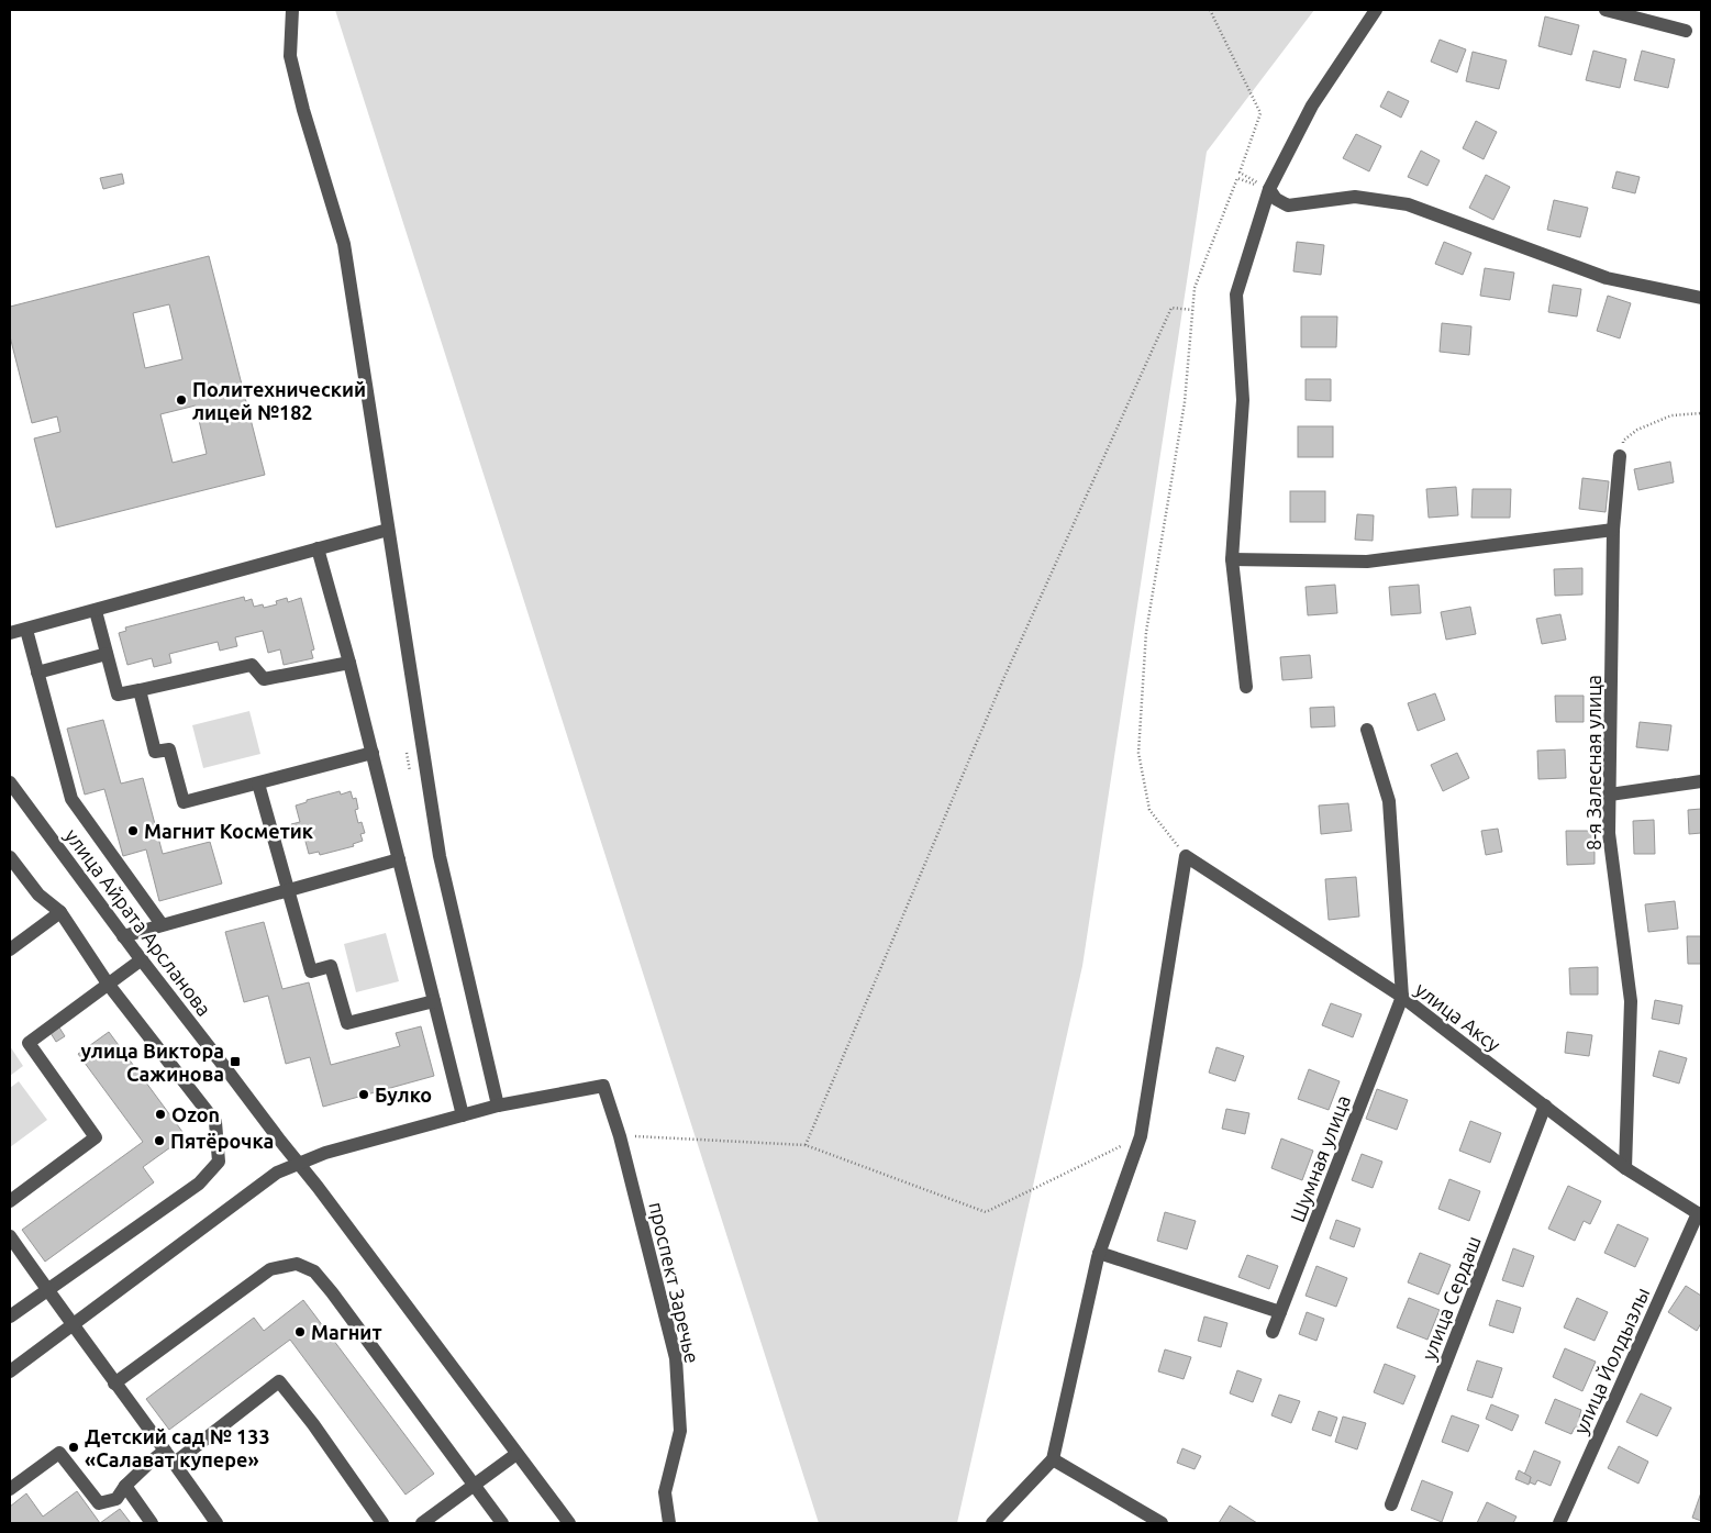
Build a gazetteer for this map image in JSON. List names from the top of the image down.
{
  "streets": {
    "street": [
      "8-я Залесная улица",
      "улица Айрата Арсланова",
      "улица Аксу",
      "Шумная улица",
      "проспект Заречье",
      "улица Сердаш",
      "улица Йолдызлы"
    ]
  },
  "crossings": [
    ["8-я Залесная улица", "улица Аксу"],
    ["улица Аксу", "Шумная улица"],
    ["улица Аксу", "улица Сердаш"],
    ["улица Аксу", "улица Йолдызлы"]
  ],
  "places": {
    "other": [
      "Политехнический лицей №182",
      "Магнит Косметик",
      "Булко",
      "Ozon",
      "Пятёрочка",
      "Магнит",
      "Детский сад № 133 «Салават купере»"
    ],
    "transit": ["улица Виктора Сажинова"]
  }
}
